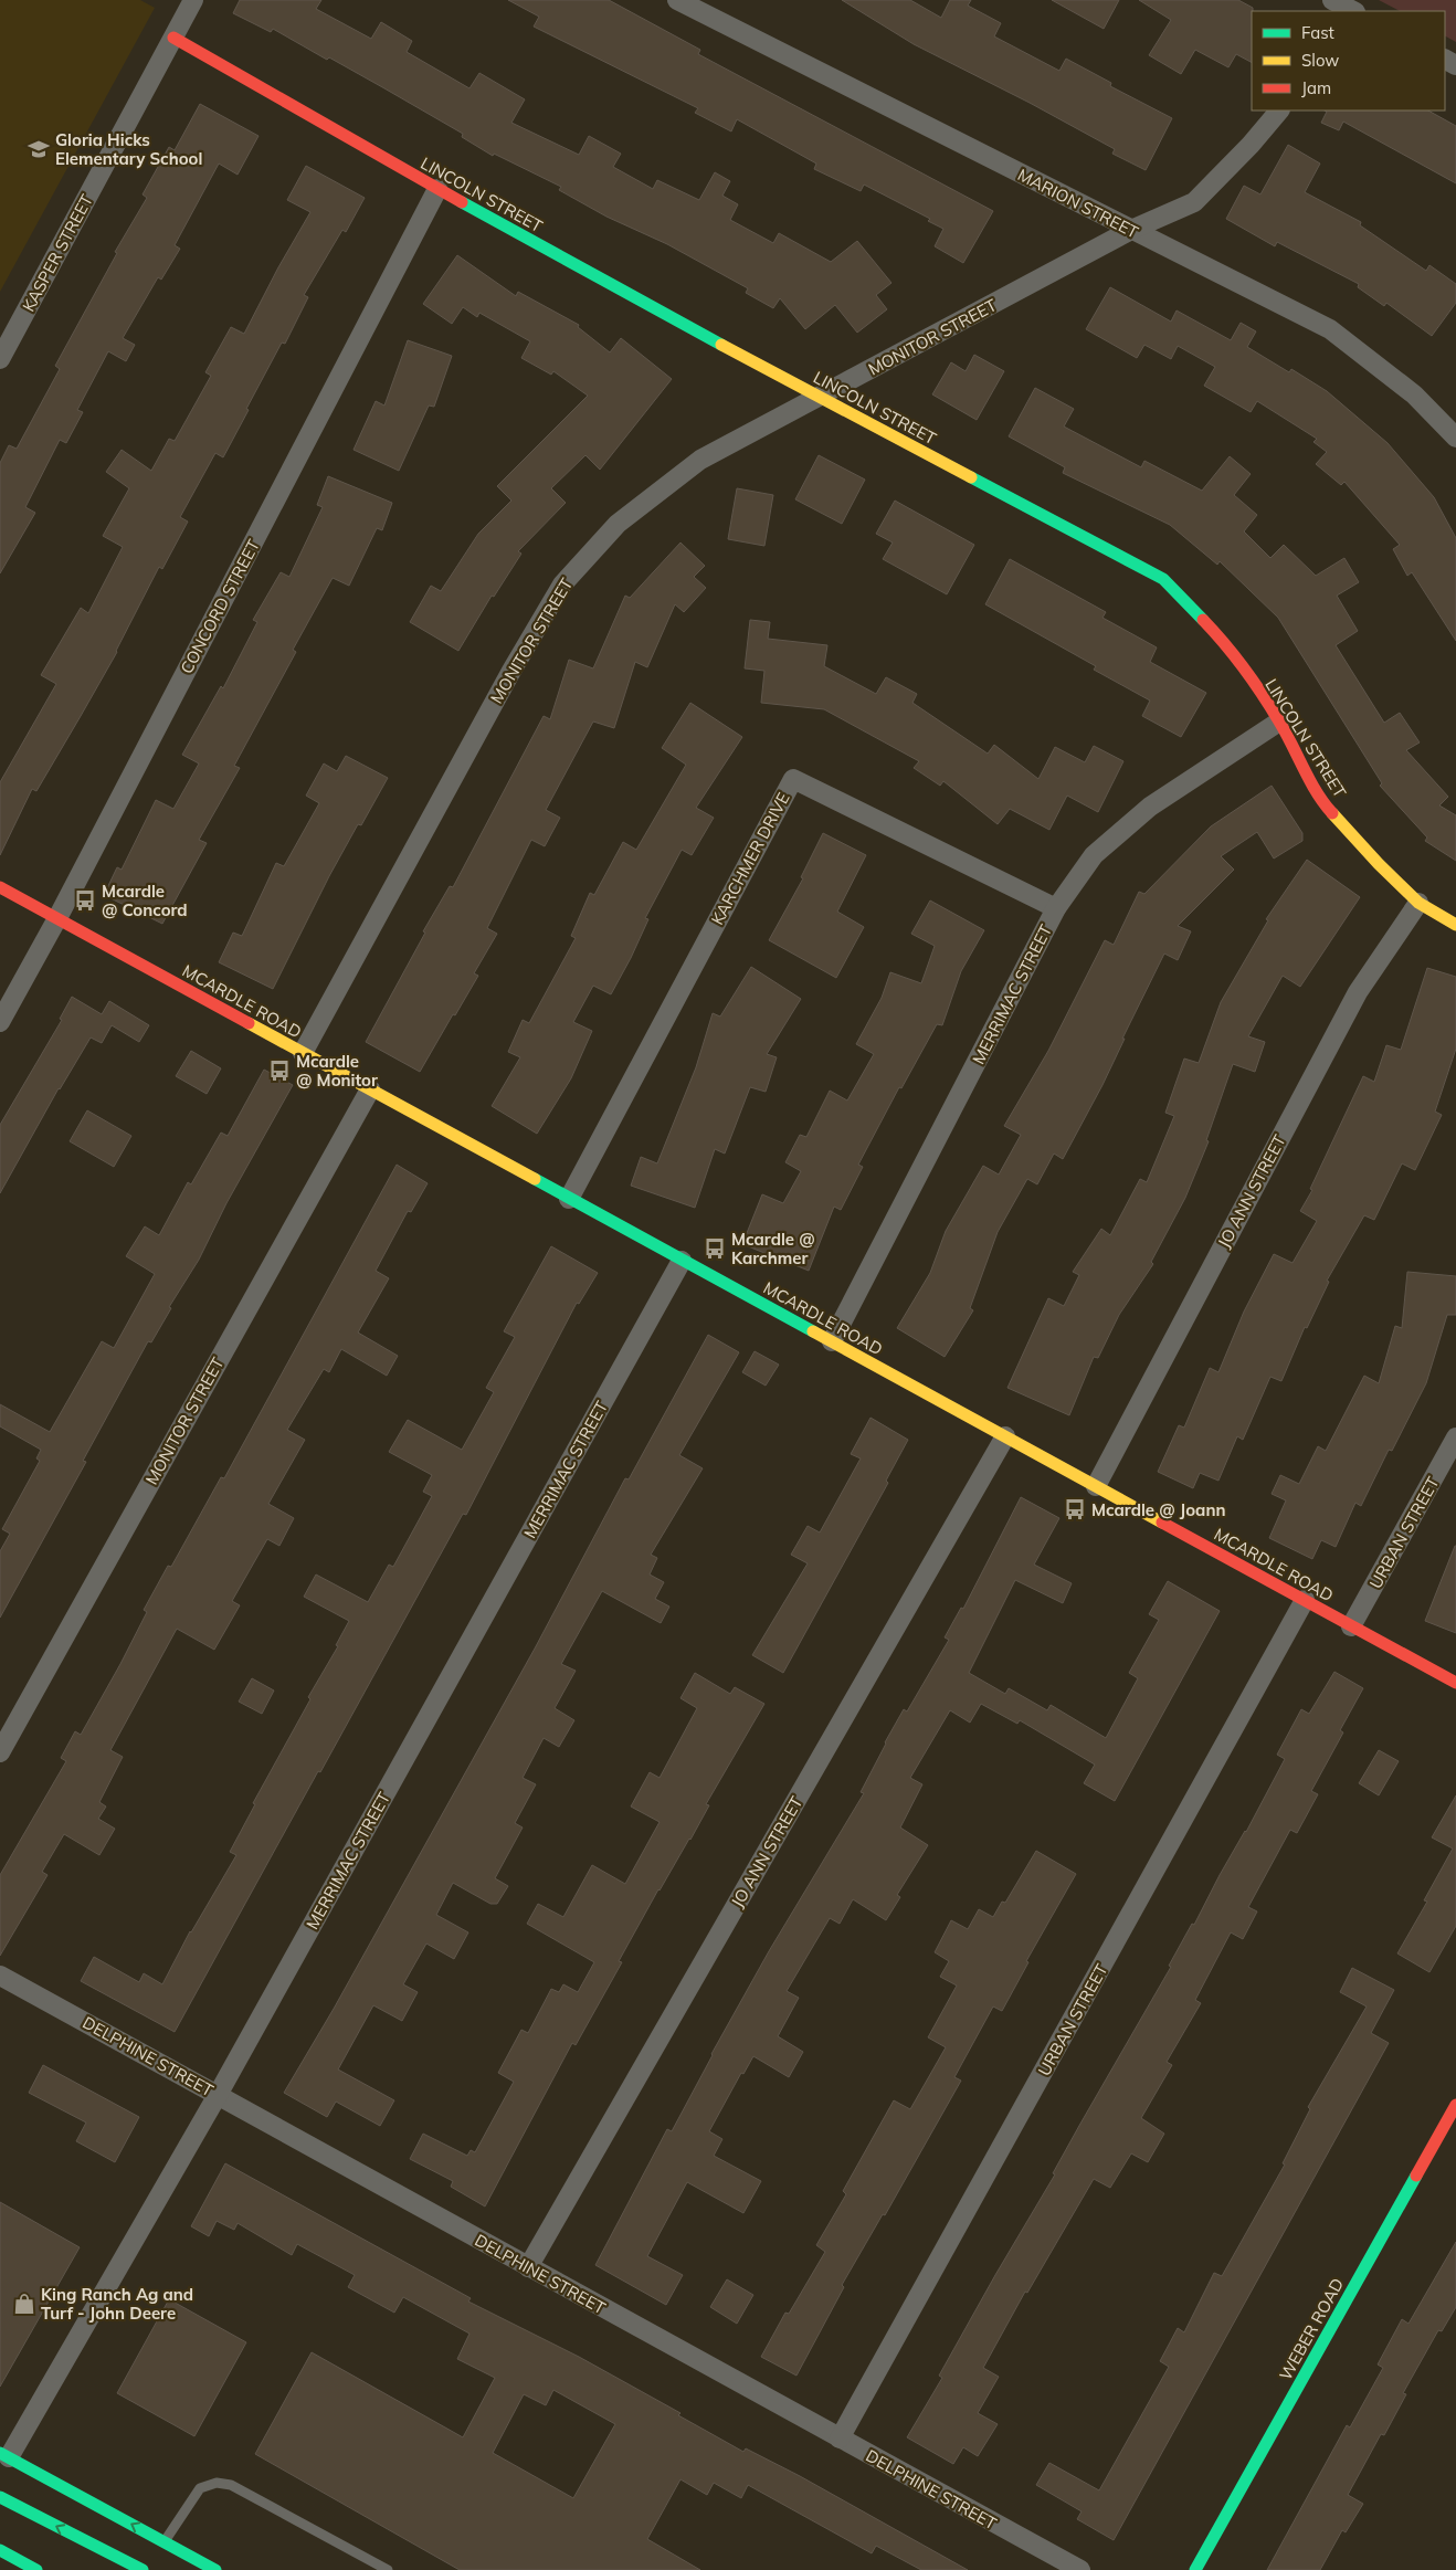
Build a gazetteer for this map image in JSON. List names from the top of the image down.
{
  "streets": {
    "main road": ["LINCOLN STREET", "MCARDLE ROAD", "WEBER ROAD"],
    "street": [
      "MARION STREET",
      "KASPER STREET",
      "MONITOR STREET",
      "CONCORD STREET",
      "KARCHMER DRIVE",
      "MERRIMAC STREET",
      "JO ANN STREET",
      "URBAN STREET",
      "DELPHINE STREET"
    ]
  },
  "crossings": [
    ["LINCOLN STREET", "KASPER STREET"],
    ["LINCOLN STREET", "MONITOR STREET"],
    ["LINCOLN STREET", "CONCORD STREET"],
    ["LINCOLN STREET", "MERRIMAC STREET"],
    ["LINCOLN STREET", "JO ANN STREET"],
    ["MARION STREET", "MONITOR STREET"],
    ["MONITOR STREET", "MCARDLE ROAD"],
    ["CONCORD STREET", "MCARDLE ROAD"],
    ["KARCHMER DRIVE", "MERRIMAC STREET"],
    ["KARCHMER DRIVE", "MCARDLE ROAD"],
    ["MERRIMAC STREET", "MCARDLE ROAD"],
    ["MERRIMAC STREET", "DELPHINE STREET"],
    ["MCARDLE ROAD", "JO ANN STREET"],
    ["MCARDLE ROAD", "URBAN STREET"],
    ["JO ANN STREET", "DELPHINE STREET"],
    ["URBAN STREET", "DELPHINE STREET"]
  ],
  "places": {
    "school or university": ["Gloria Hicks Elementary School"],
    "bus stop": [
      "Mcardle @ Concord",
      "Mcardle @ Monitor",
      "Mcardle @ Karchmer",
      "Mcardle @ Joann"
    ],
    "shop": ["King Ranch Ag and Turf - John Deere"]
  },
  "legend": ["Fast", "Slow", "Jam"]
}
